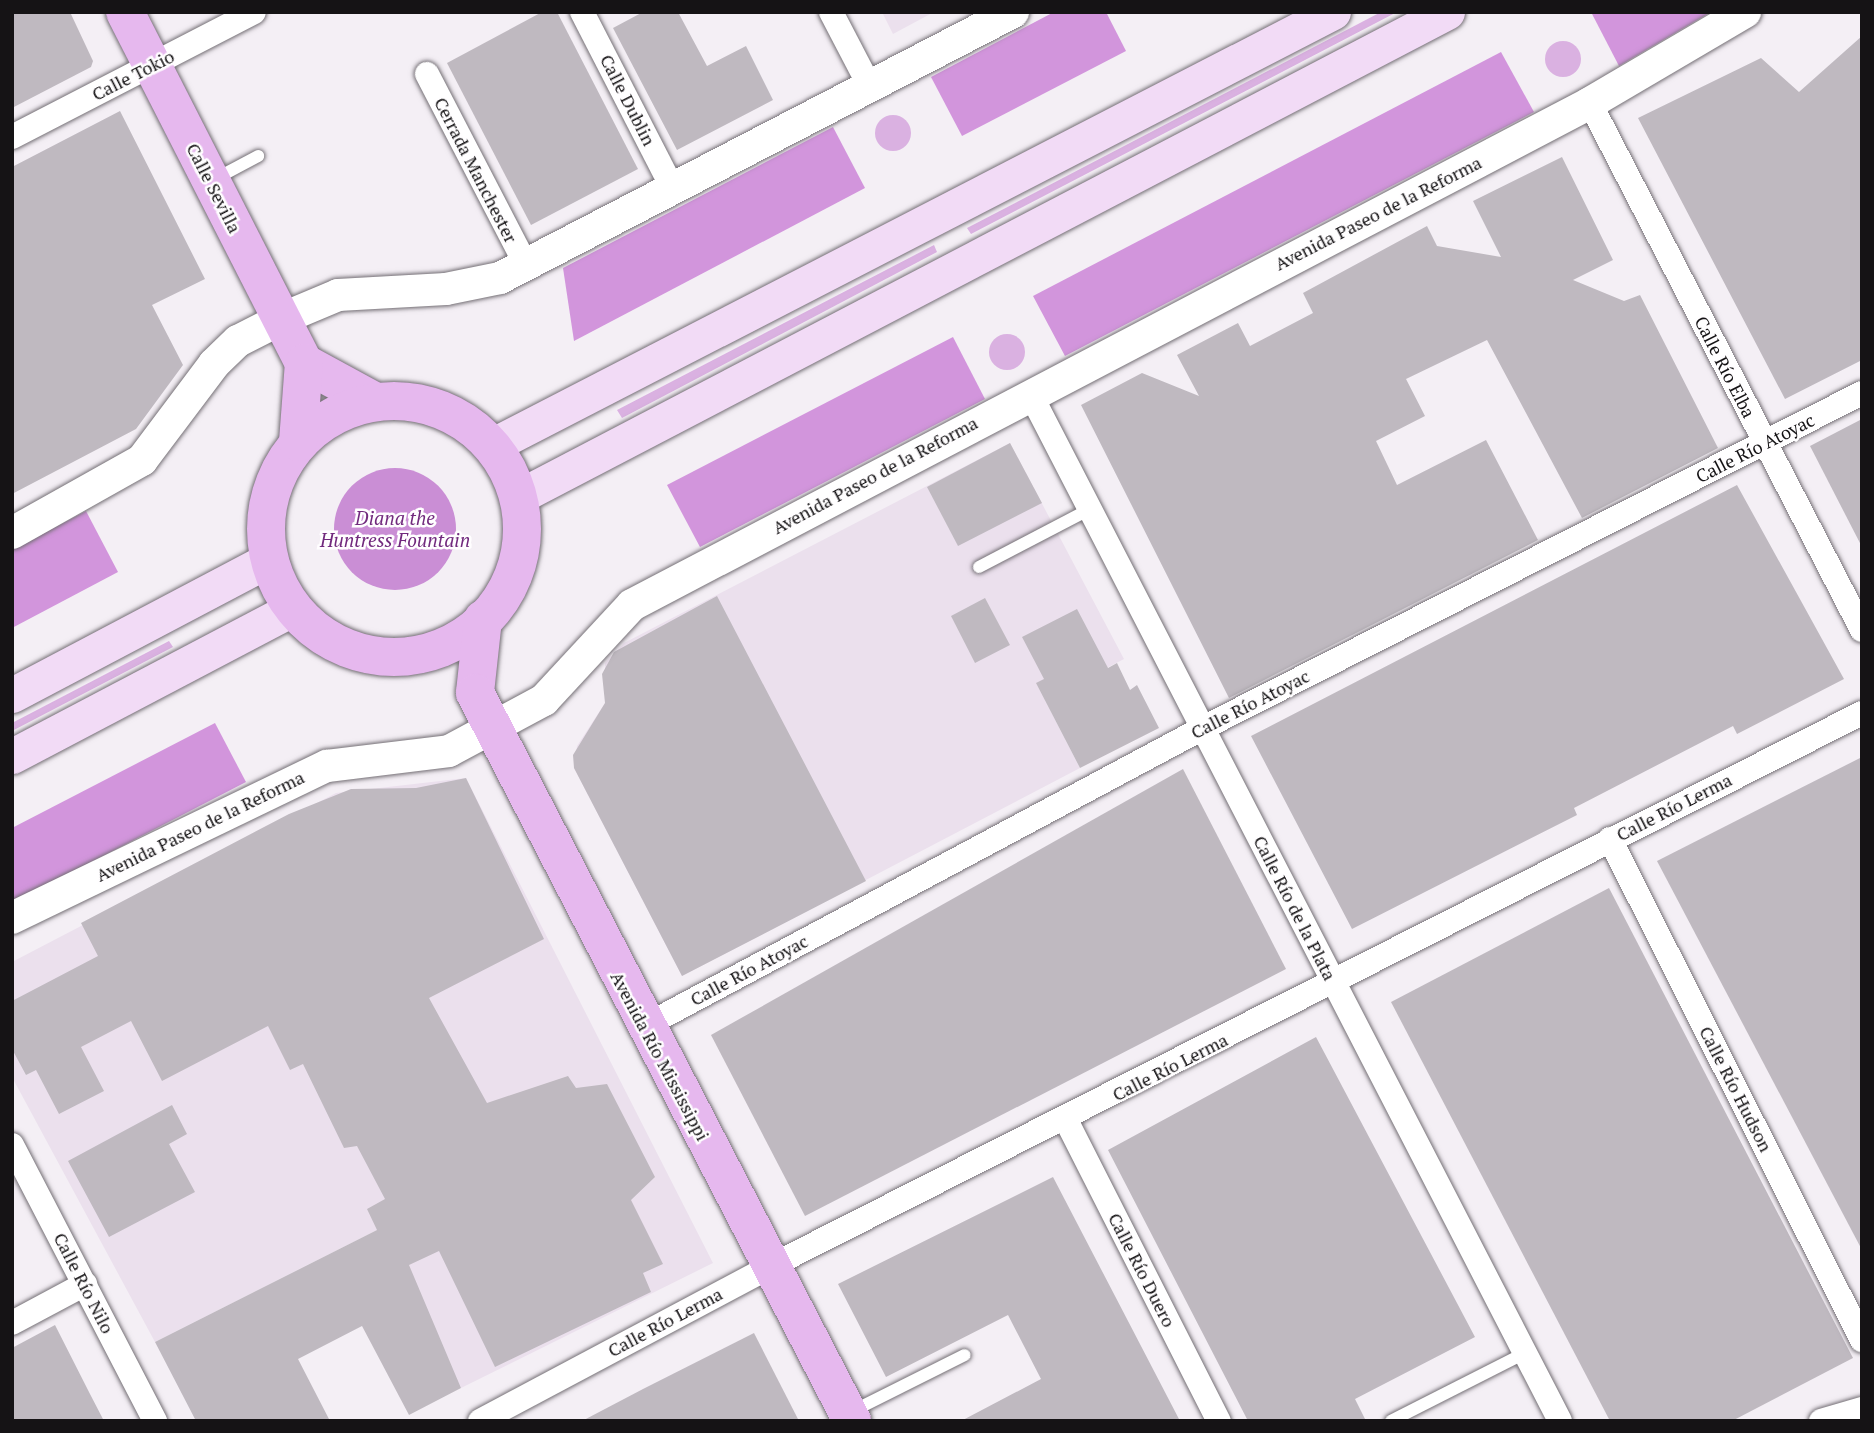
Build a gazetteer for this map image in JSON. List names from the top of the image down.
{
  "streets": {
    "main road": ["Calle Sevilla", "Avenida Río Mississippi"],
    "street": [
      "Calle Tokio",
      "Calle Dublin",
      "Cerrada Manchester",
      "Avenida Paseo de la Reforma",
      "Calle Río Elba",
      "Calle Río Atoyac",
      "Calle Río Lerma",
      "Calle Río de la Plata",
      "Calle Río Hudson",
      "Calle Río Duero",
      "Calle Río Nilo"
    ]
  },
  "crossings": [
    ["Calle Tokio", "Calle Sevilla"],
    ["Avenida Paseo de la Reforma", "Calle Río Elba"],
    ["Avenida Paseo de la Reforma", "Calle Río de la Plata"],
    ["Avenida Paseo de la Reforma", "Avenida Río Mississippi"],
    ["Calle Río Elba", "Calle Río Atoyac"],
    ["Calle Río Atoyac", "Calle Río de la Plata"],
    ["Calle Río Atoyac", "Avenida Río Mississippi"],
    ["Calle Río Lerma", "Calle Río de la Plata"],
    ["Calle Río Lerma", "Avenida Río Mississippi"],
    ["Calle Río Lerma", "Calle Río Hudson"],
    ["Calle Río Lerma", "Calle Río Duero"]
  ],
  "water": ["Diana the Huntress Fountain"]
}
